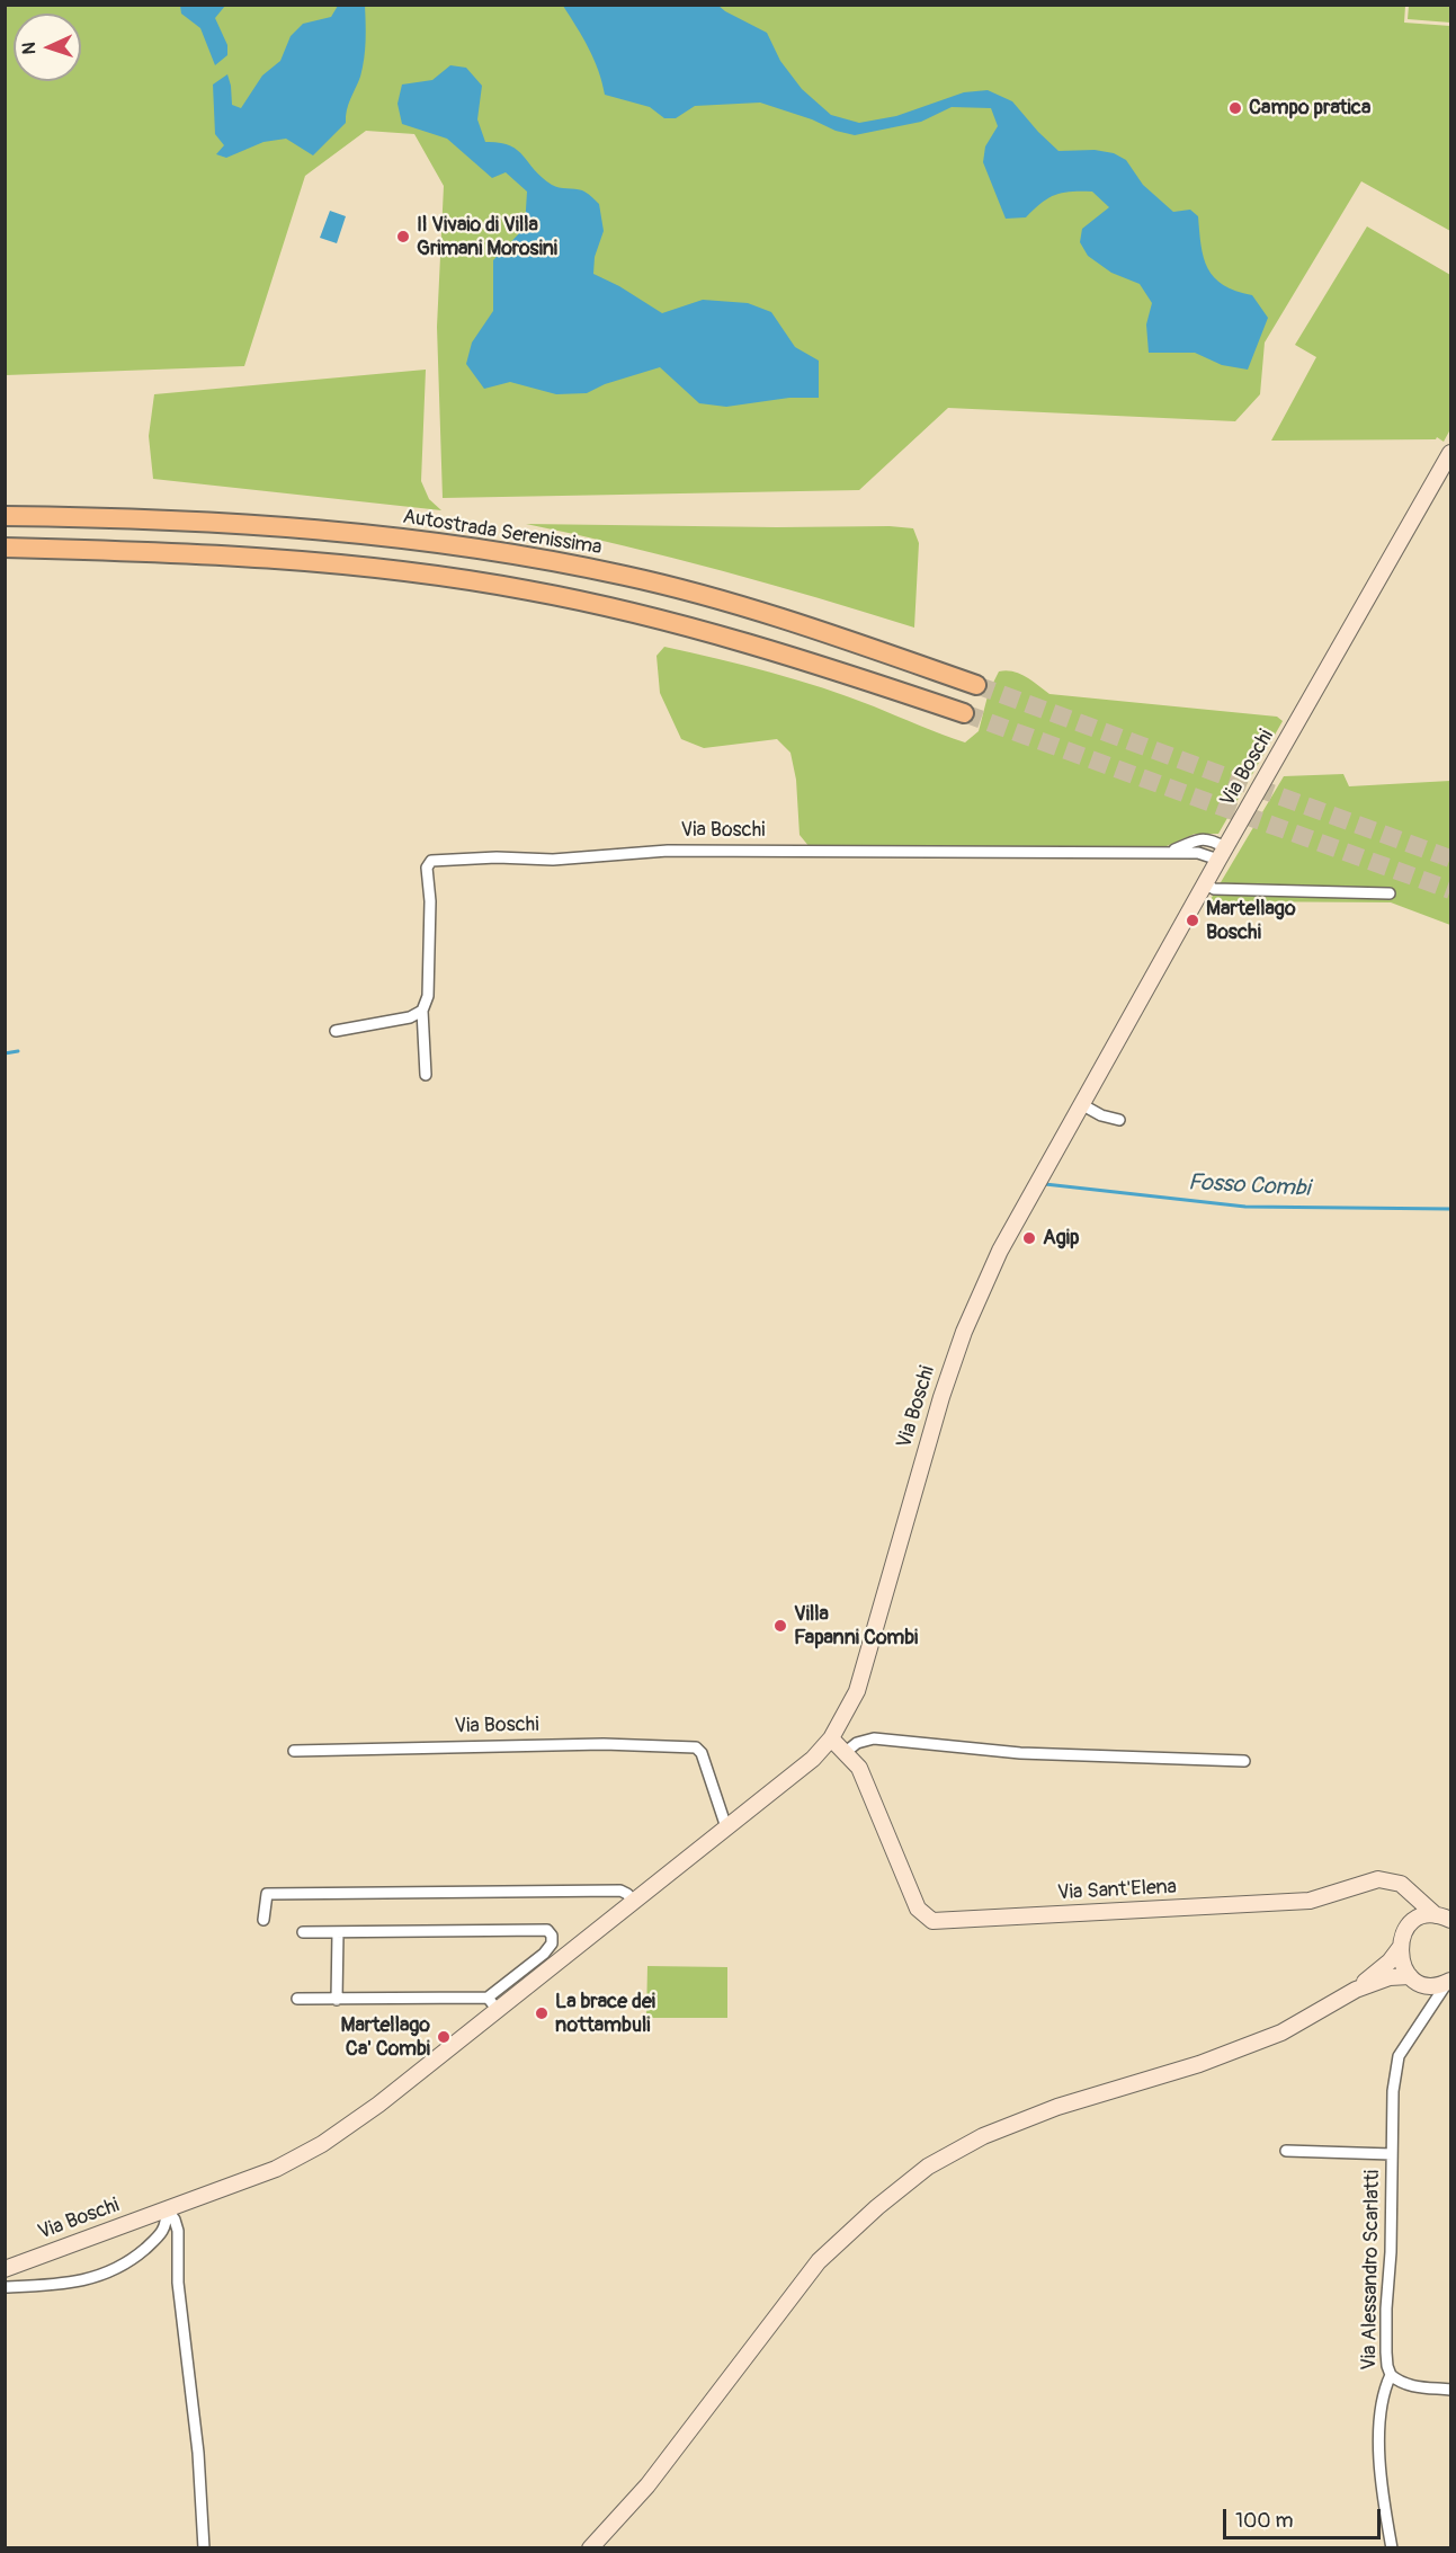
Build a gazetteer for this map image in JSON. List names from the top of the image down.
{
  "streets": {
    "highway": ["Autostrada Serenissima"],
    "main road": ["Via Boschi", "Via Sant'Elena"],
    "street": ["Via Alessandro Scarlatti"]
  },
  "water": ["Fosso Combi"],
  "places": [
    "Campo pratica",
    "Il Vivaio di Villa Grimani Morosini",
    "Martellago Boschi",
    "Agip",
    "Villa Fapanni Combi",
    "La brace dei nottambuli",
    "Martellago Ca' Combi"
  ],
  "scale_bar": "100 m",
  "north": "left"
}
